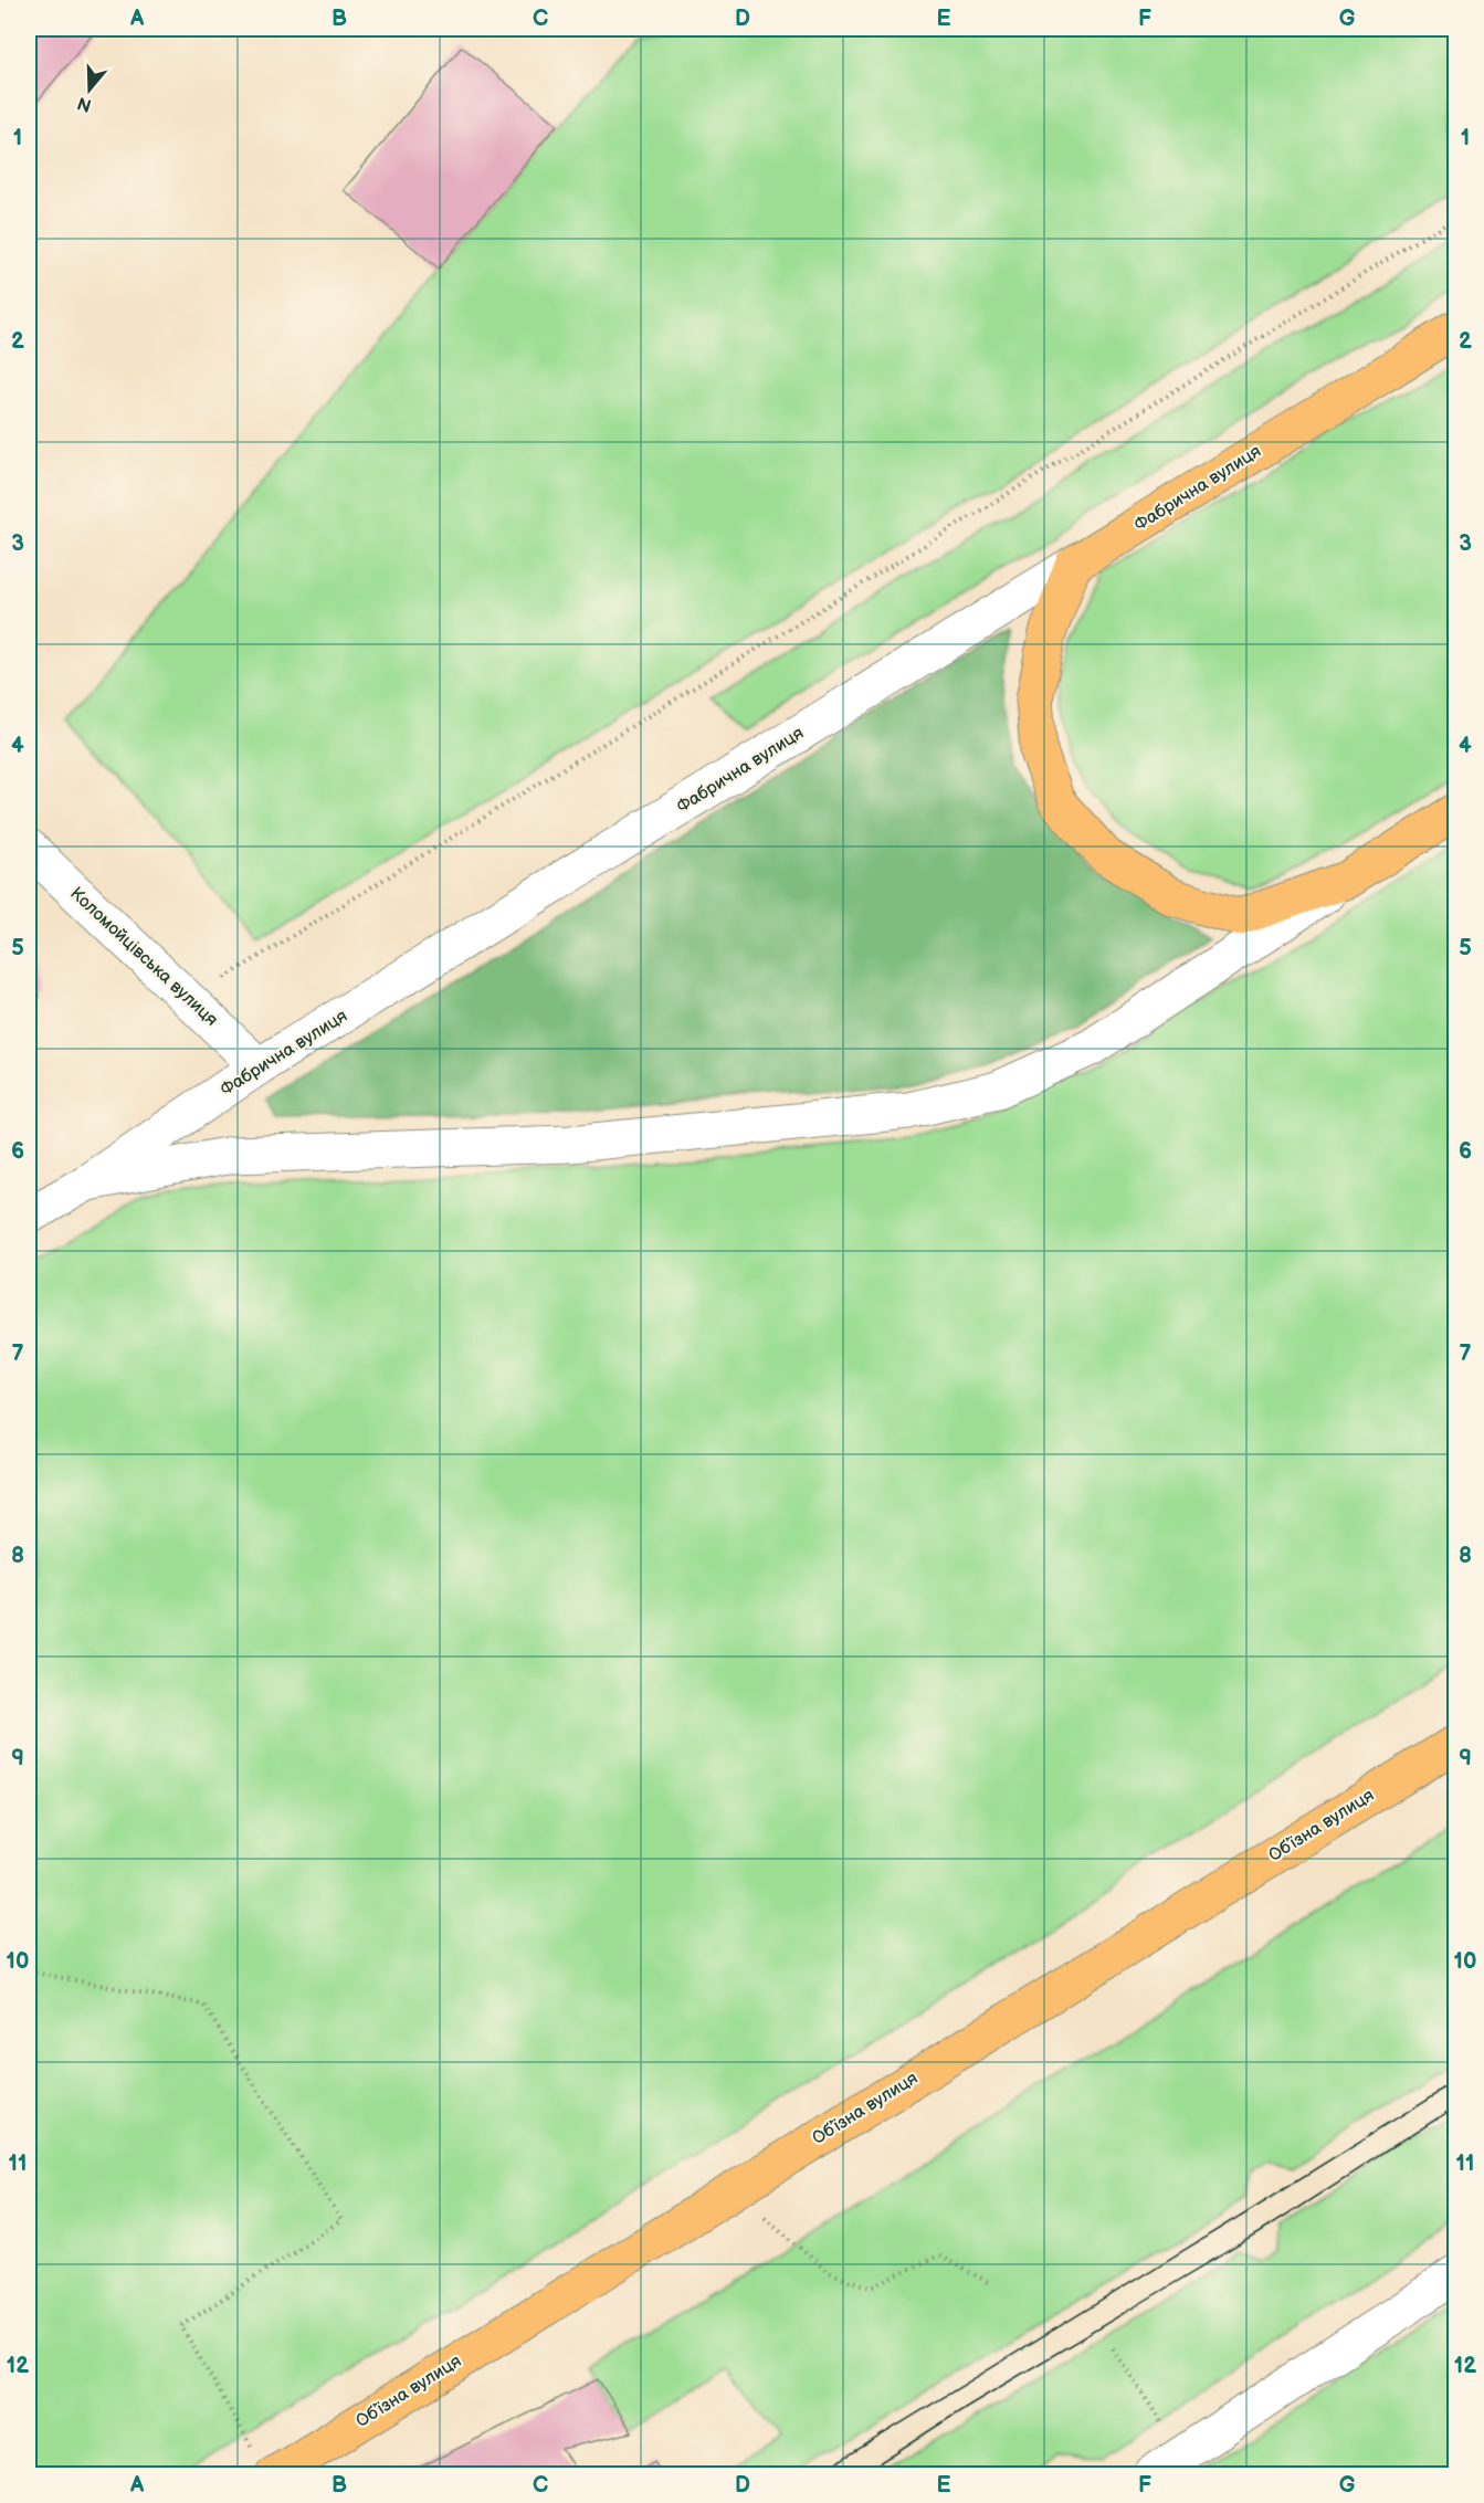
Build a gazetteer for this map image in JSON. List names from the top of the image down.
{
  "streets": {
    "main road": ["Фабрична вулиця", "Обʼїзна вулиця"],
    "street": ["Коломойцівська вулиця"]
  },
  "crossings": [
    ["Фабрична вулиця", "Коломойцівська вулиця"]
  ],
  "north": "bottom",
  "grid": {
    "columns": [
      "A",
      "B",
      "C",
      "D",
      "E",
      "F",
      "G"
    ],
    "rows": [
      "1",
      "2",
      "3",
      "4",
      "5",
      "6",
      "7",
      "8",
      "9",
      "10",
      "11",
      "12"
    ]
  }
}
